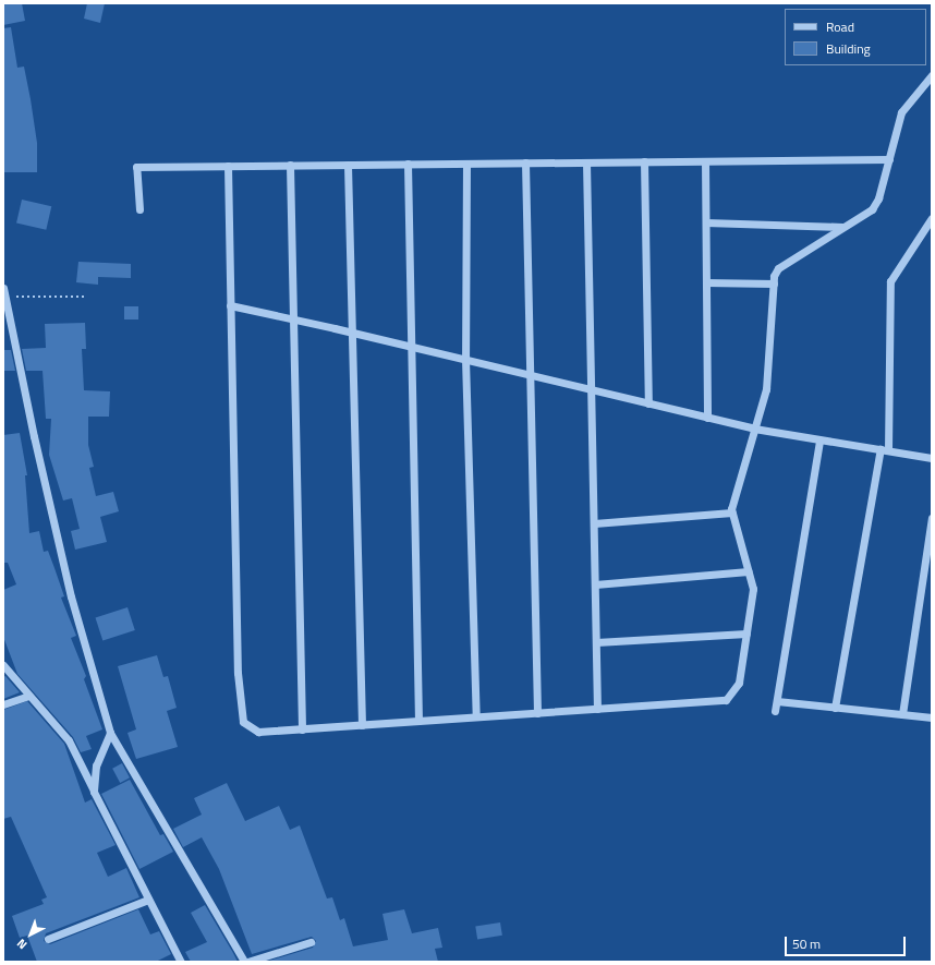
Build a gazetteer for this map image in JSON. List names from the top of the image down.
{
  "legend": ["Road", "Building"],
  "scale_bar": "50 m",
  "north": "bottom left"
}
